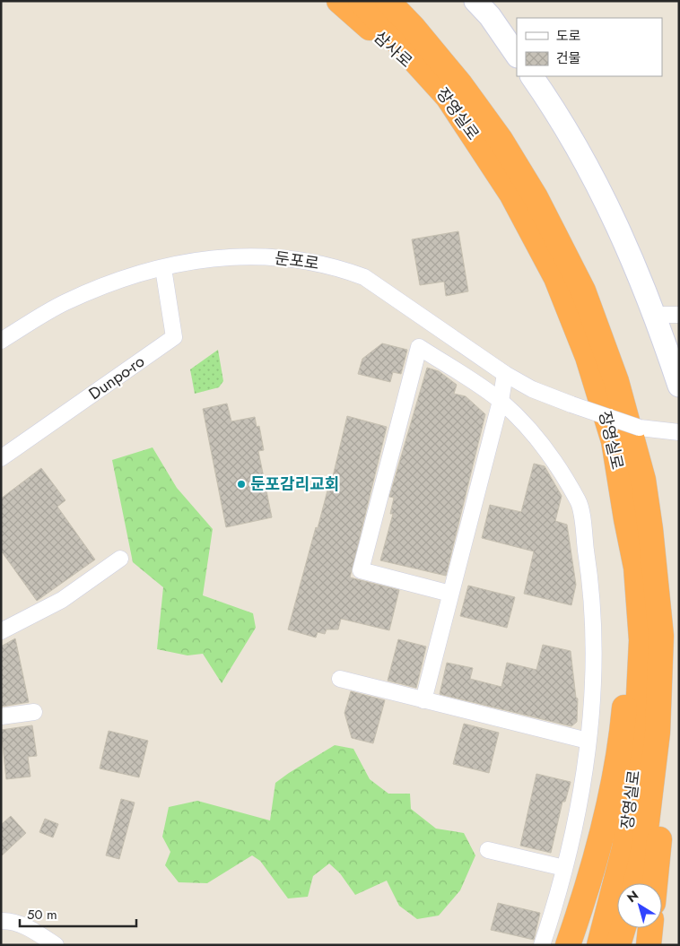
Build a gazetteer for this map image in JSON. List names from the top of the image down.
{
  "streets": {
    "highway": ["삼사로", "장영실로"],
    "street": ["둔포로", "Dunpo-ro"]
  },
  "crossings": [
    ["삼사로", "장영실로"],
    ["둔포로", "Dunpo-ro"]
  ],
  "places": ["둔포감리교회"],
  "legend": ["도로", "건물"],
  "scale_bar": "50 m",
  "north": "top left"
}
